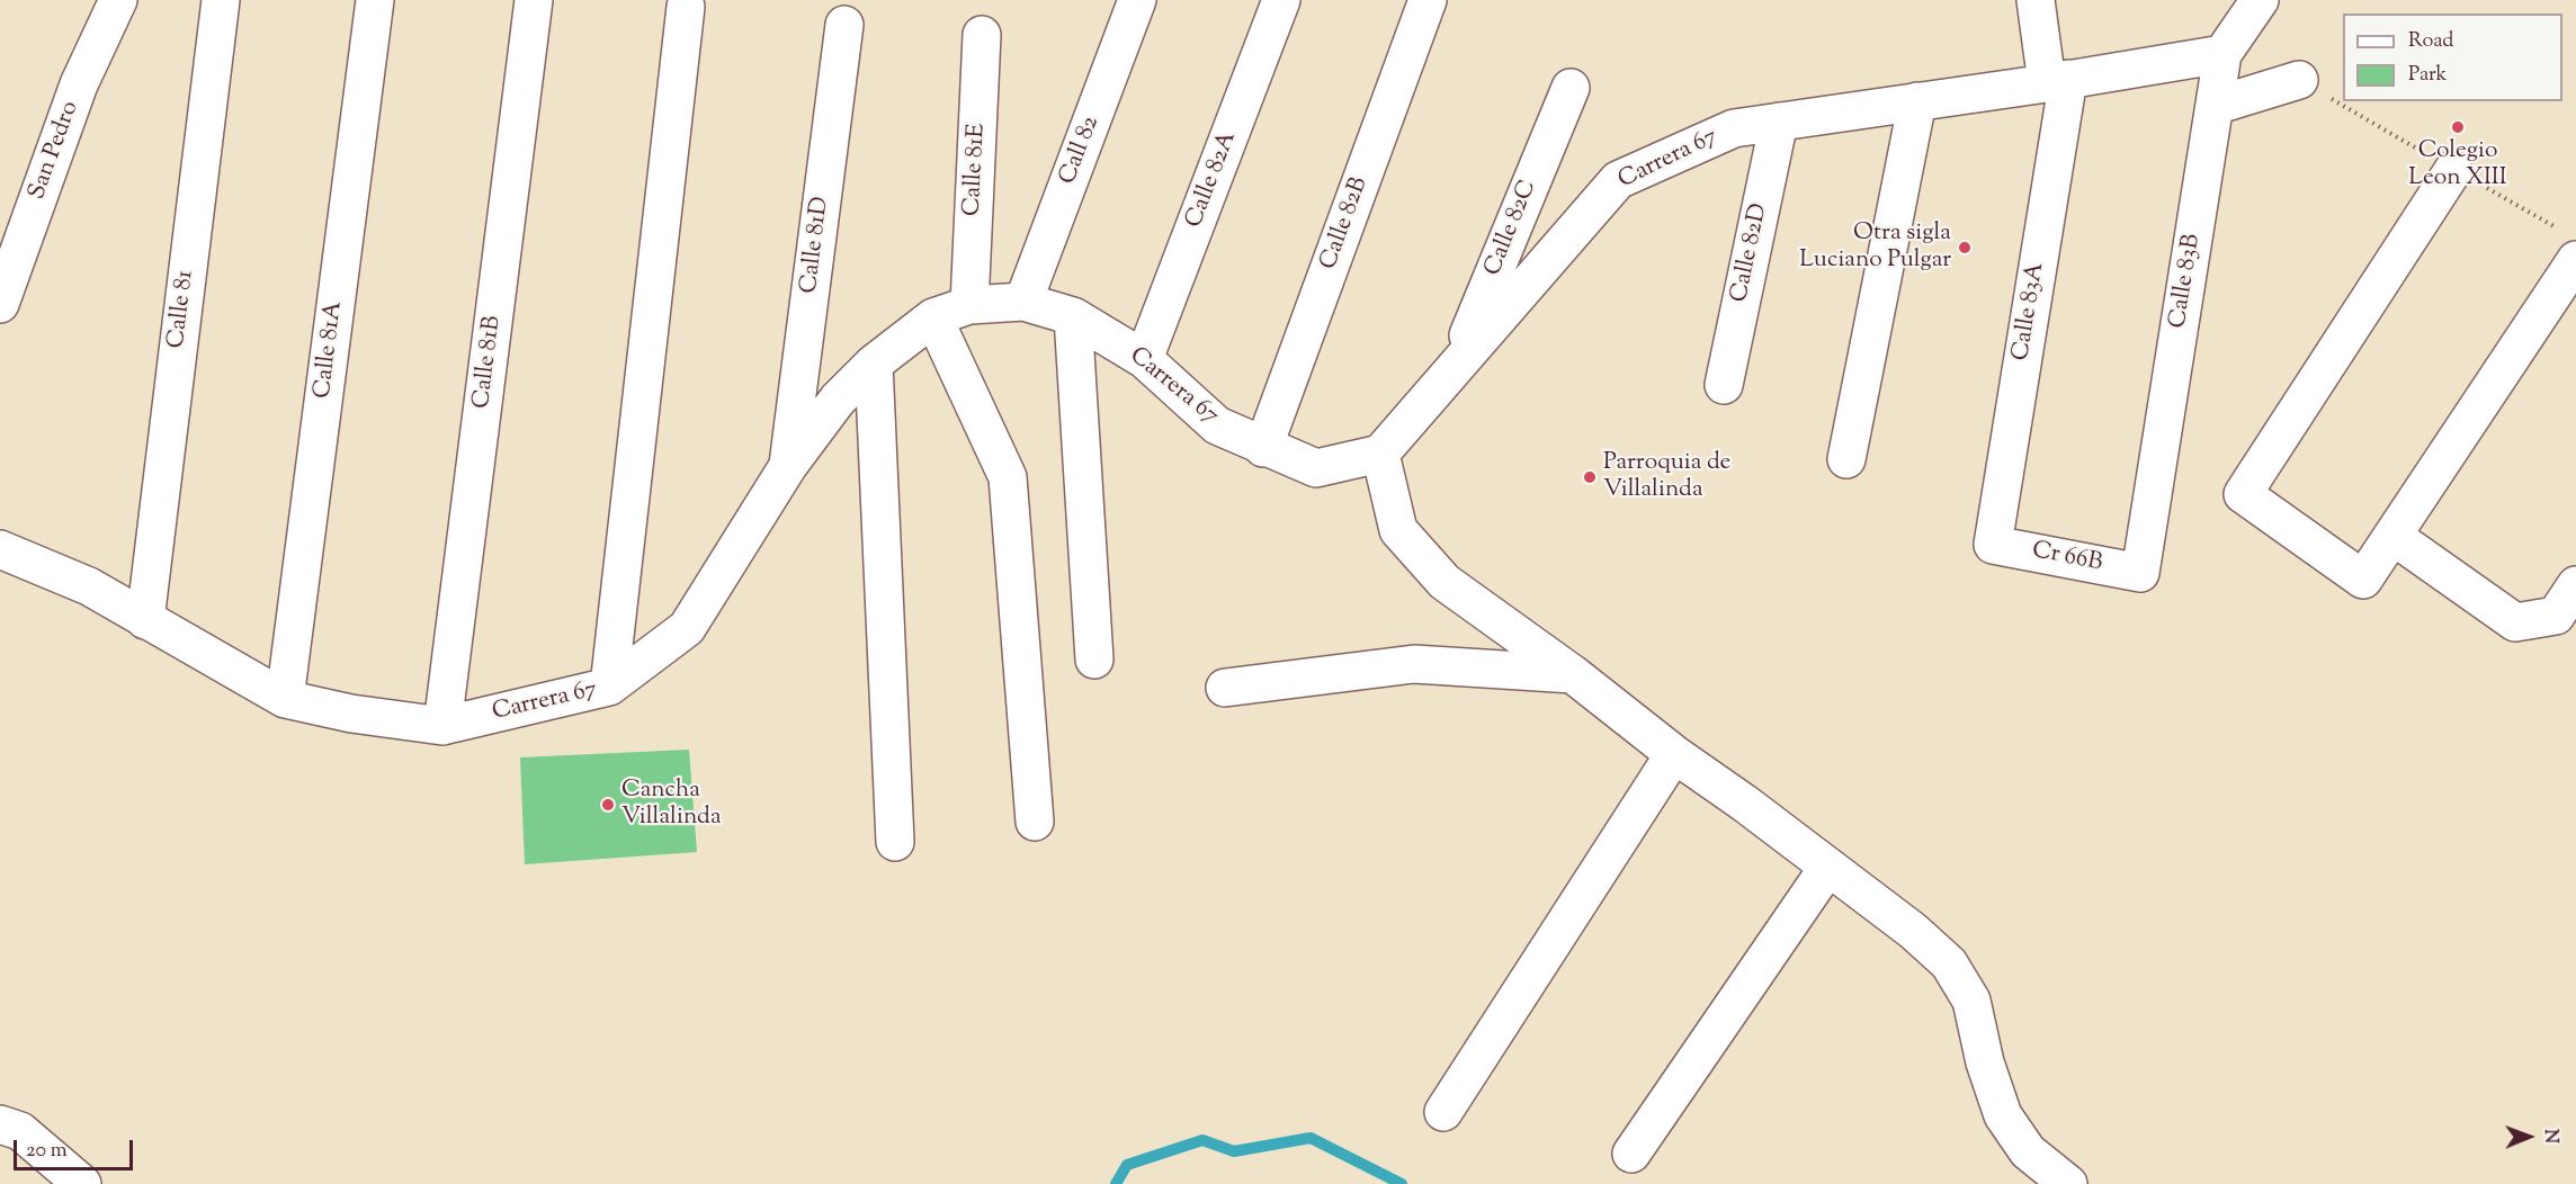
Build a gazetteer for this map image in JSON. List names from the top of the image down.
{
  "streets": {
    "street": [
      "San Pedro",
      "Call 82",
      "Carrera 67",
      "Calle 81E",
      "Calle 82A",
      "Calle 82B",
      "Calle 82C",
      "Calle 81D",
      "Calle 82D",
      "Calle 83B",
      "Calle 81",
      "Calle 83A",
      "Calle 81A",
      "Calle 81B",
      "Cr 66B"
    ]
  },
  "crossings": [
    ["Call 82", "Carrera 67"],
    ["Carrera 67", "Calle 81E"],
    ["Carrera 67", "Calle 82A"],
    ["Carrera 67", "Calle 82B"],
    ["Carrera 67", "Calle 82C"],
    ["Carrera 67", "Calle 81D"],
    ["Carrera 67", "Calle 82D"],
    ["Carrera 67", "Calle 83B"],
    ["Carrera 67", "Calle 81"],
    ["Carrera 67", "Calle 83A"],
    ["Carrera 67", "Calle 81A"],
    ["Carrera 67", "Calle 81B"],
    ["Calle 83B", "Cr 66B"],
    ["Calle 83A", "Cr 66B"]
  ],
  "places": [
    "Colegio Leon XIII",
    "Otra sigla Luciano Pulgar",
    "Parroquia de Villalinda",
    "Cancha Villalinda"
  ],
  "legend": ["Road", "Park"],
  "scale_bar": "20 m",
  "north": "right"
}
